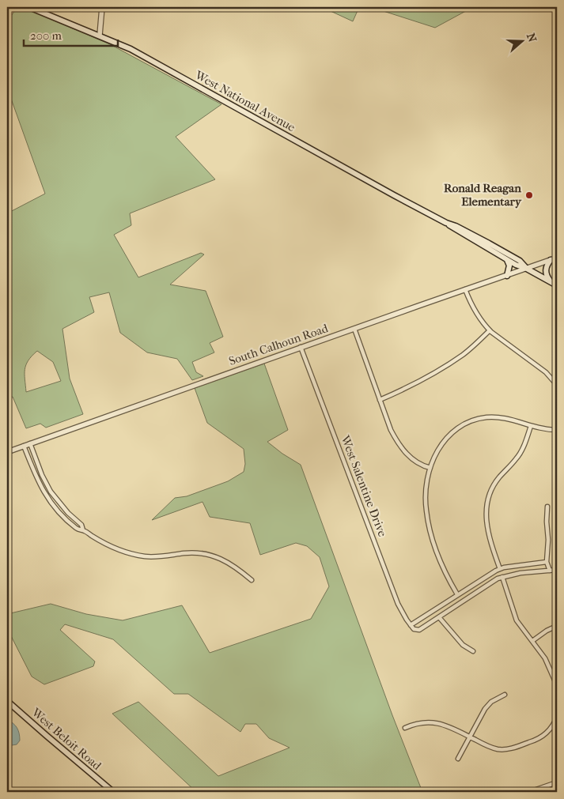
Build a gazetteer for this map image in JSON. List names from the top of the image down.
{
  "streets": {
    "main road": ["West National Avenue", "West Beloit Road"],
    "street": ["South Calhoun Road", "West Salentine Drive"]
  },
  "crossings": [
    ["West National Avenue", "South Calhoun Road"],
    ["South Calhoun Road", "West Salentine Drive"]
  ],
  "places": ["Ronald Reagan Elementary"],
  "scale_bar": "200 m",
  "north": "right"
}
